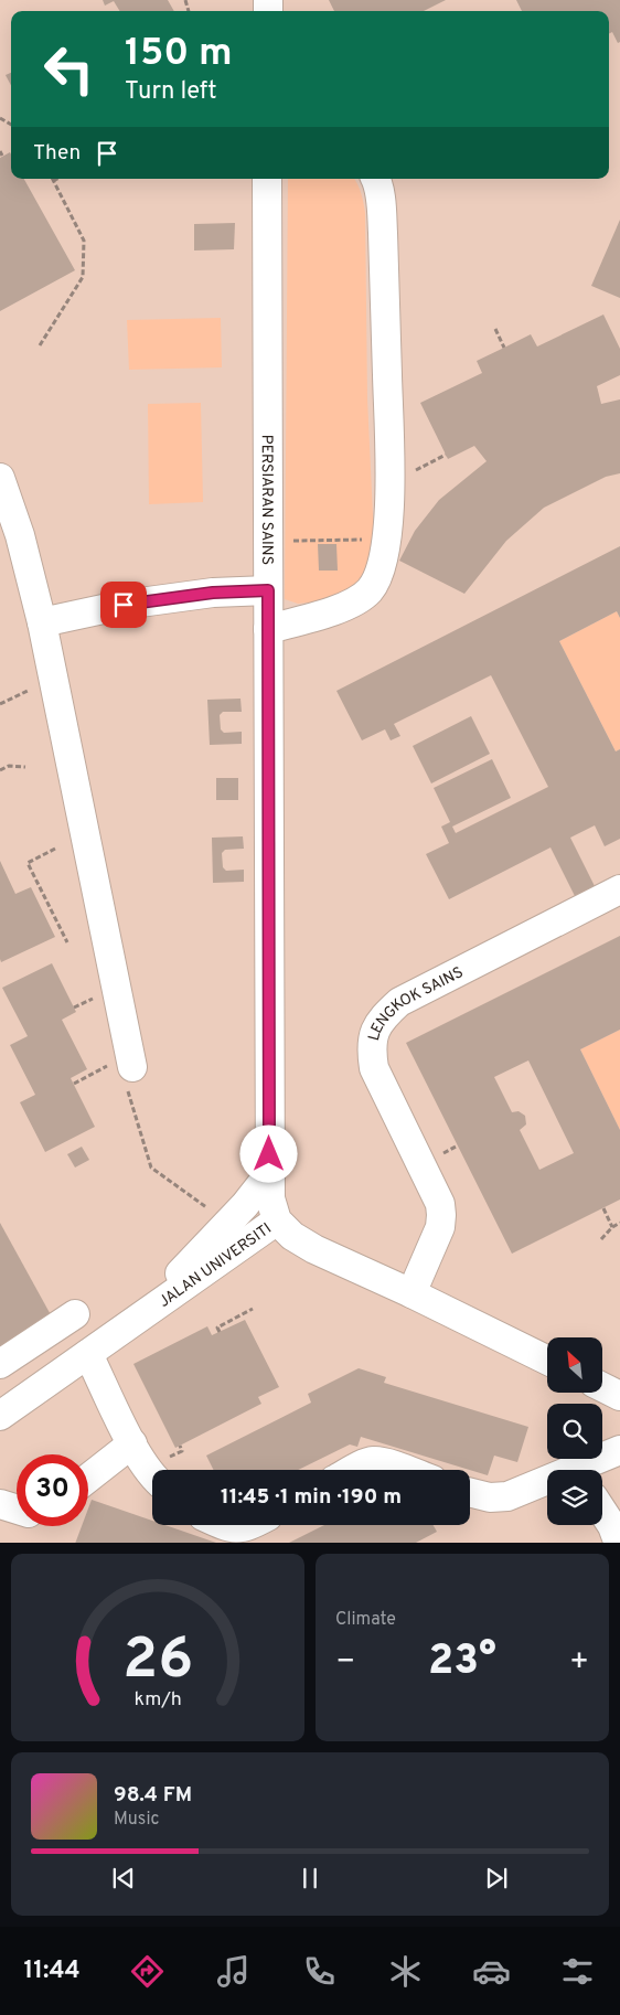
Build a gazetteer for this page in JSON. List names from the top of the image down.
{
  "streets": {
    "street": ["PERSIARAN SAINS", "LENGKOK SAINS", "JALAN UNIVERSITI"]
  },
  "crossings": [
    ["PERSIARAN SAINS", "JALAN UNIVERSITI"],
    ["LENGKOK SAINS", "JALAN UNIVERSITI"]
  ],
  "north": "top left",
  "page": {
    "turn": ["150 m", "Turn left"],
    "then": "Then",
    "limit": "30",
    "trip": "11:45 · 1 min · 190 m",
    "tile": "Climate",
    "heat": ["−", "23°", "+"],
    "song": ["98.4 FM", "Music"],
    "tabs": "11:44",
    "gauge": ["26", "km/h"]
  }
}
